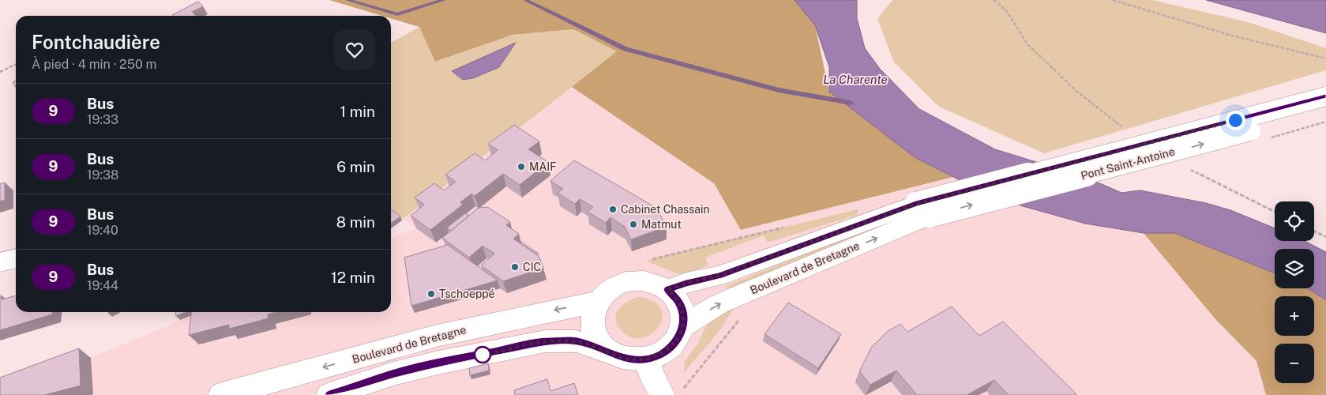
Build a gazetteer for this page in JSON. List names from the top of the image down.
{
  "streets": {
    "main road": ["Pont Saint-Antoine", "Boulevard de Bretagne"]
  },
  "crossings": [
    ["Pont Saint-Antoine", "Boulevard de Bretagne"]
  ],
  "water": ["La Charente"],
  "places": [
    "MAIF",
    "Cabinet Chassain",
    "Matmut",
    "CIC",
    "Tschoeppé"
  ],
  "lines": ["bus line 9"],
  "page": {
    "heading": ["Fontchaudière", "À pied · 4 min · 250 m"],
    "list": [
      {
        "mark": "9",
        "name": "Bus",
        "note": "19:33",
        "value": "1 min"
      },
      {
        "mark": "9",
        "name": "Bus",
        "note": "19:38",
        "value": "6 min"
      },
      {
        "mark": "9",
        "name": "Bus",
        "note": "19:40",
        "value": "8 min"
      },
      {
        "mark": "9",
        "name": "Bus",
        "note": "19:44",
        "value": "12 min"
      }
    ],
    "map_buttons": ["+", "−"]
  }
}
